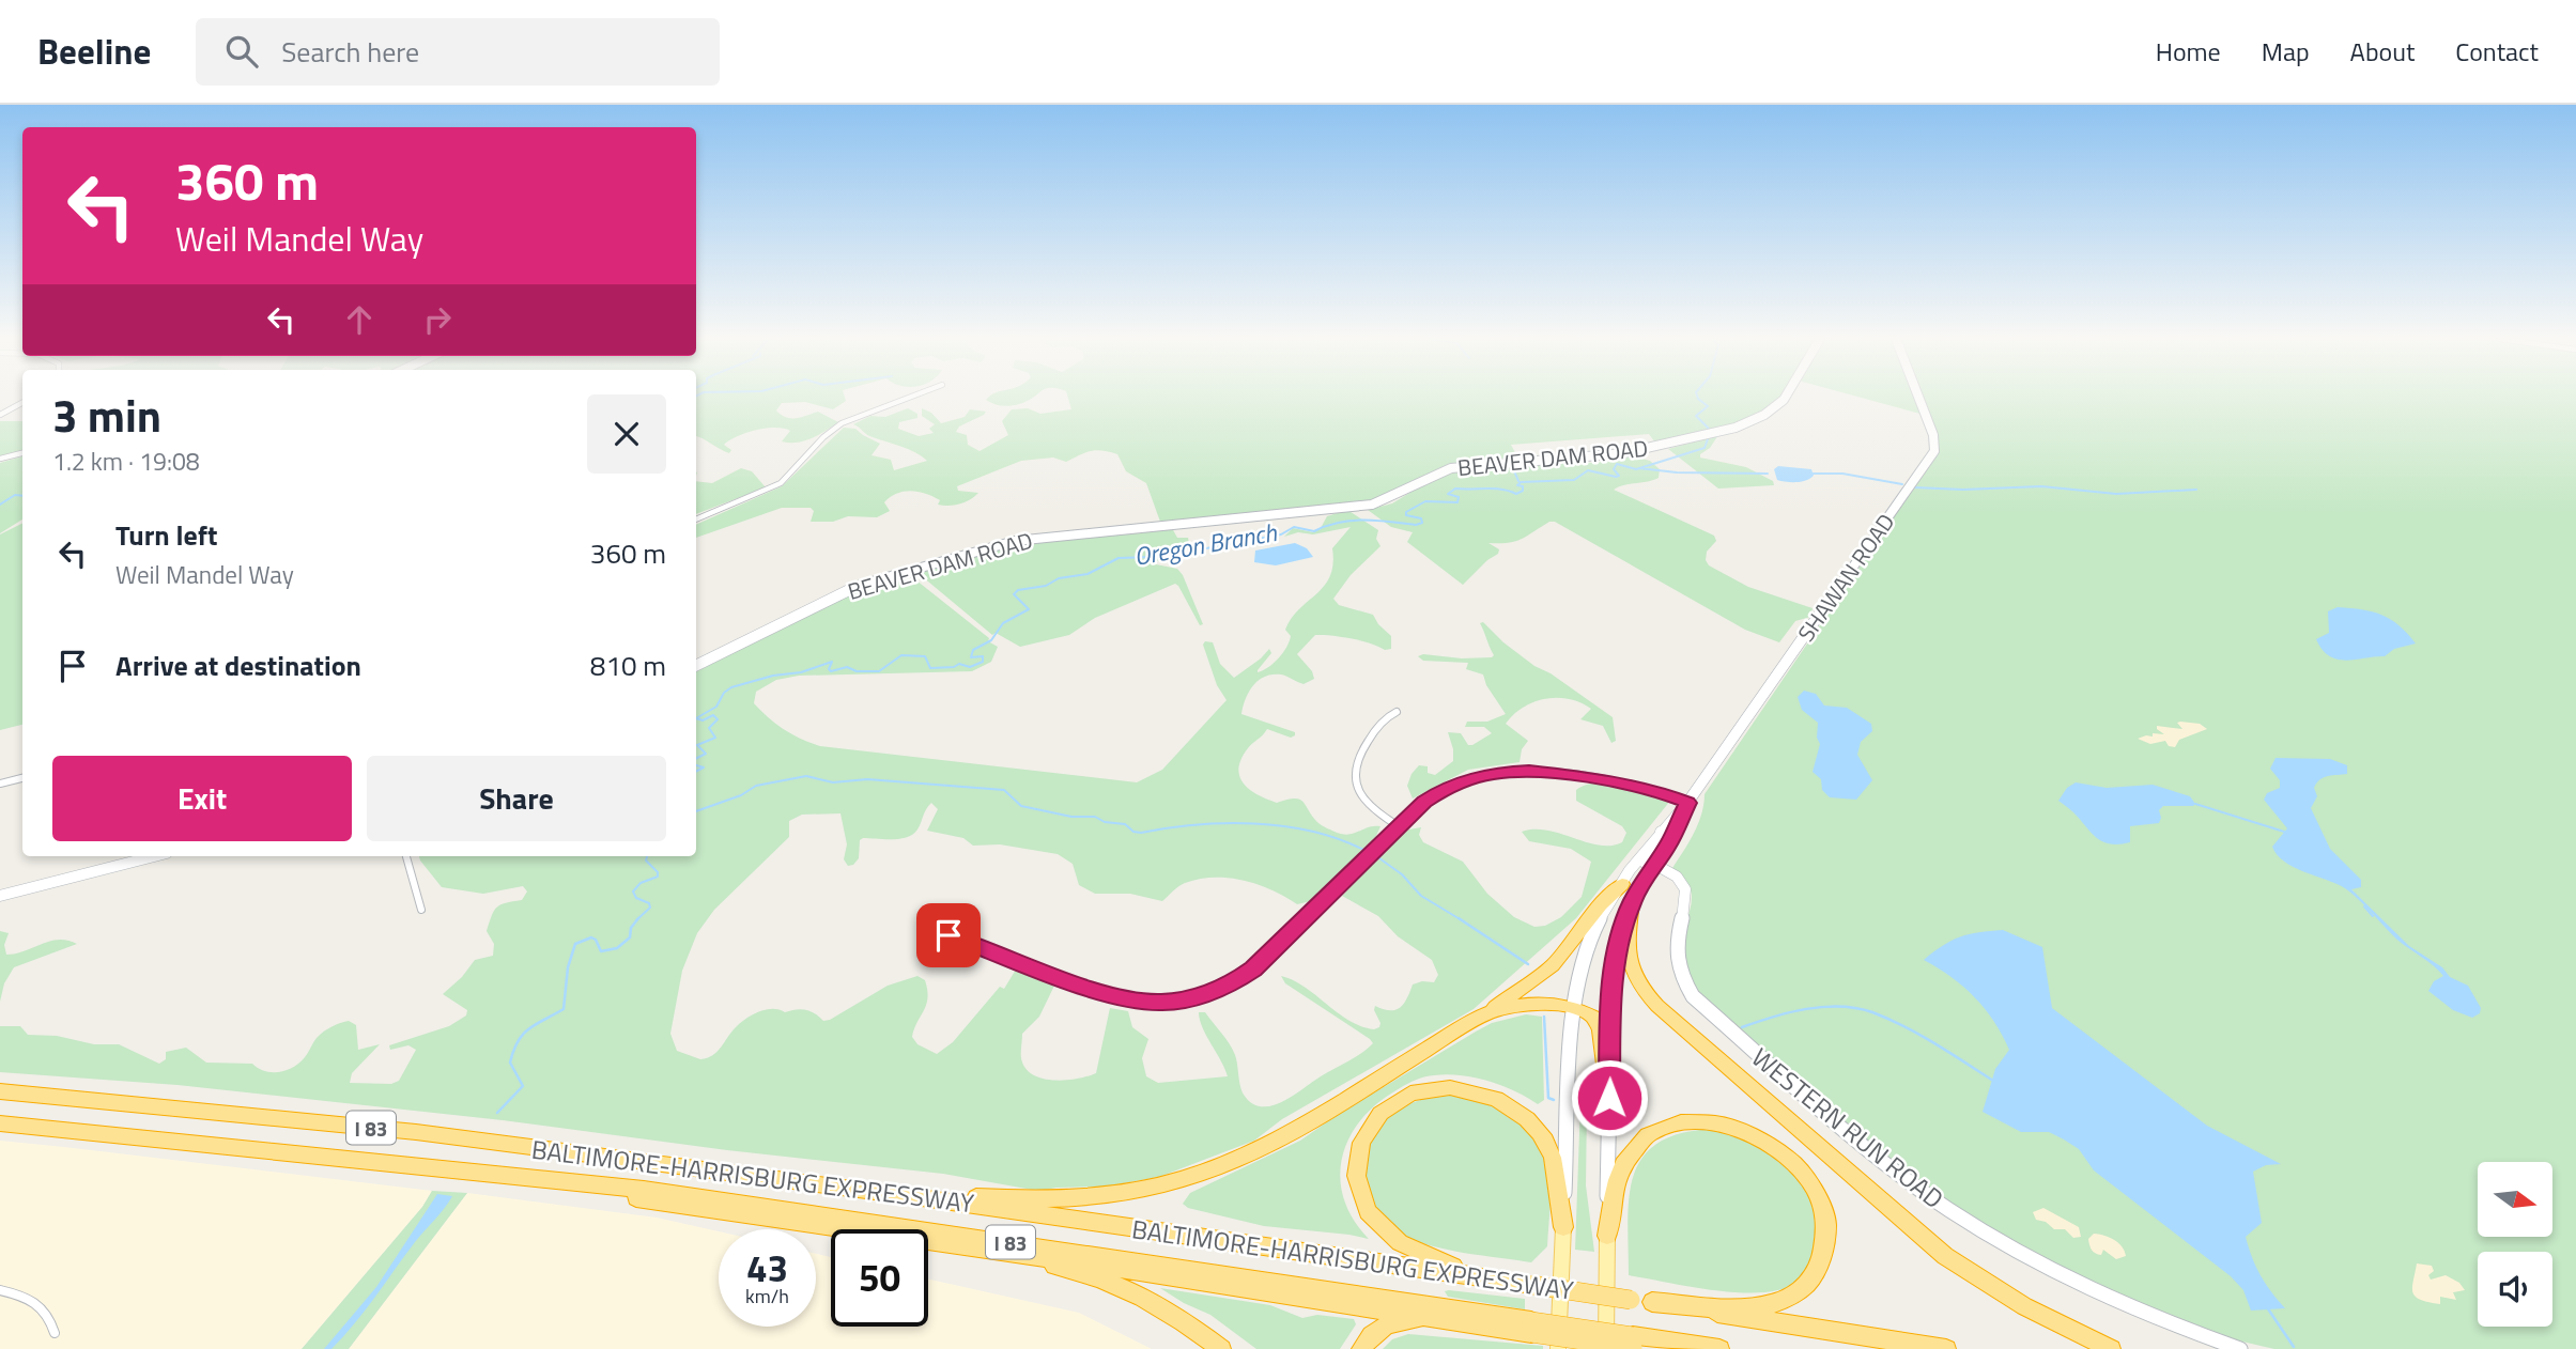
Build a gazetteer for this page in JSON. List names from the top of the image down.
{
  "streets": {
    "highway": ["I 83", "BALTIMORE-HARRISBURG EXPRESSWAY"],
    "main road": ["SHAWAN ROAD"],
    "street": ["BEAVER DAM ROAD", "WESTERN RUN ROAD"]
  },
  "crossings": [
    ["SHAWAN ROAD", "WESTERN RUN ROAD"]
  ],
  "water": ["Oregon Branch"],
  "north": "right",
  "page": {
    "header": "Beeline",
    "search": "Search here",
    "nav": [
      "Home",
      "Map",
      "About",
      "Contact"
    ],
    "turn": ["360 m", "Weil Mandel Way"],
    "heading": ["3 min", "1.2 km · 19:08"],
    "list": [
      {
        "name": "Turn left",
        "note": "Weil Mandel Way",
        "value": "360 m"
      },
      {
        "name": "Arrive at destination",
        "value": "810 m"
      }
    ],
    "buttons": ["Exit", "Share"],
    "speed": "43 km/h",
    "limit": "50"
  }
}
